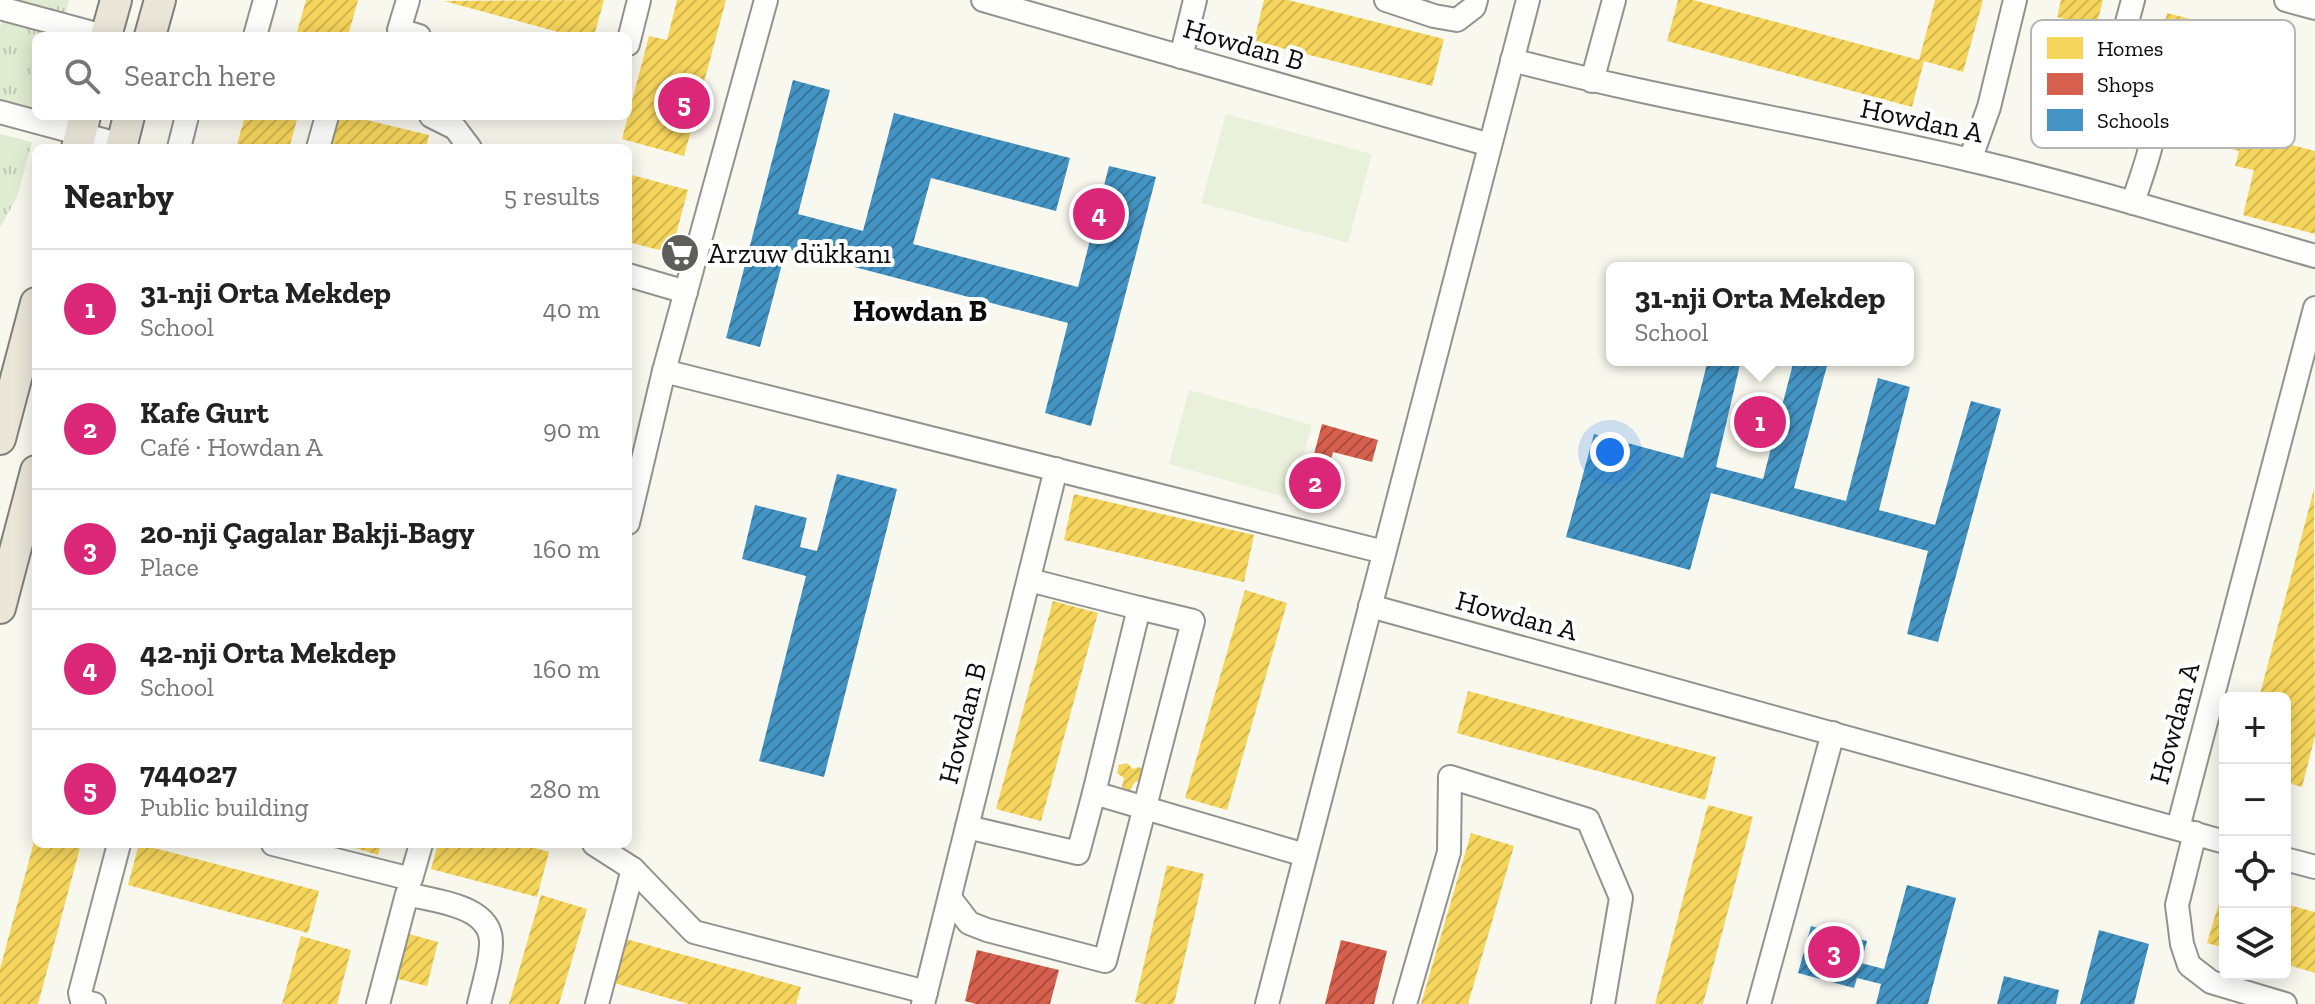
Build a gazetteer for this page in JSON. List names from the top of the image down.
{
  "streets": {
    "street": ["Howdan B", "Howdan A"]
  },
  "districts": ["Howdan B"],
  "places": {
    "supermarket": ["Arzuw dükkanı"]
  },
  "legend": ["Homes", "Shops", "Schools"],
  "page": {
    "search": "Search here",
    "pins": [
      "5",
      "4",
      "1",
      "2",
      "3"
    ],
    "heading": ["Nearby", "5 results"],
    "list": [
      {
        "mark": "1",
        "name": "31-nji Orta Mekdep",
        "note": "School",
        "value": "40 m"
      },
      {
        "mark": "2",
        "name": "Kafe Gurt",
        "note": "Café · Howdan A",
        "value": "90 m"
      },
      {
        "mark": "3",
        "name": "20-nji Çagalar Bakji-Bagy",
        "note": "Place",
        "value": "160 m"
      },
      {
        "mark": "4",
        "name": "42-nji Orta Mekdep",
        "note": "School",
        "value": "160 m"
      },
      {
        "mark": "5",
        "name": "744027",
        "note": "Public building",
        "value": "280 m"
      }
    ],
    "popup": ["31-nji Orta Mekdep", "School"],
    "map_buttons": ["+", "−"]
  }
}
